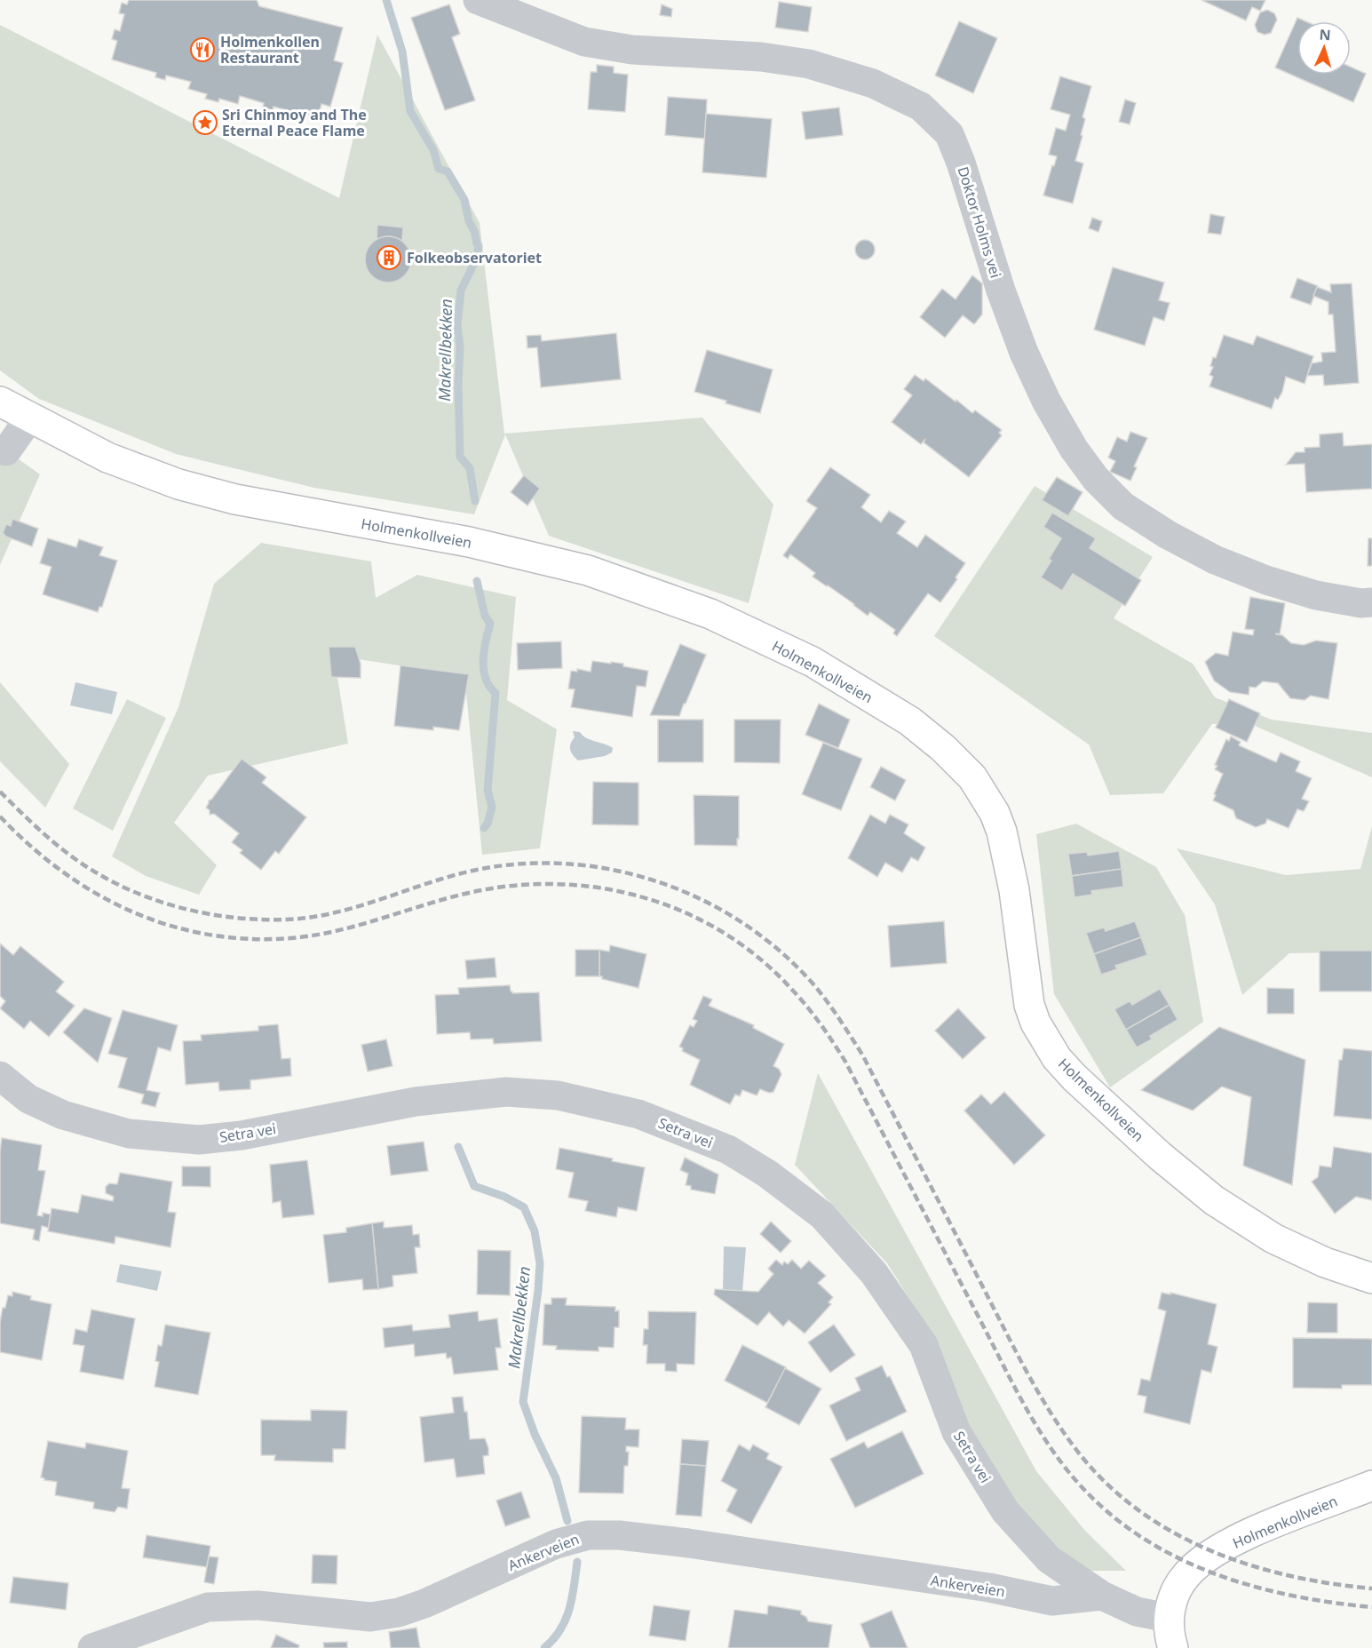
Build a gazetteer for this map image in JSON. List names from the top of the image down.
{
  "streets": {
    "main road": ["Holmenkollveien"],
    "street": ["Doktor Holms vei", "Setra vei", "Ankerveien"]
  },
  "crossings": [
    ["Holmenkollveien", "Setra vei"],
    ["Setra vei", "Ankerveien"]
  ],
  "water": ["Makrellbekken"],
  "places": {
    "restaurant": ["Holmenkollen Restaurant"],
    "place": ["Sri Chinmoy and The Eternal Peace Flame"],
    "building": ["Folkeobservatoriet"]
  },
  "north": "top"
}
